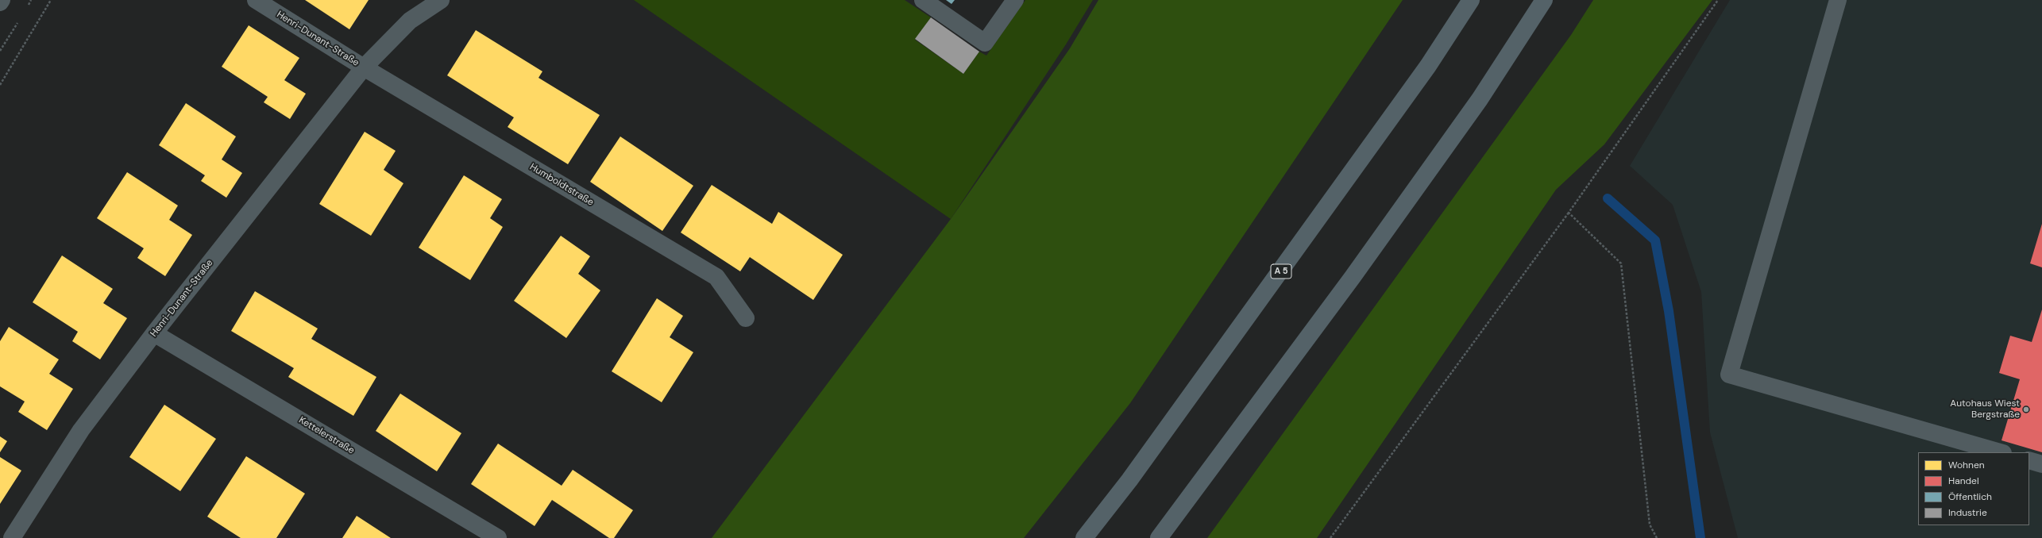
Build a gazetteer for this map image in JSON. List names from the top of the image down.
{
  "streets": {
    "highway": ["A 5"],
    "street": ["Henri-Dunant-Straße", "Humboldtstraße", "Kettelerstraße"]
  },
  "crossings": [
    ["Henri-Dunant-Straße", "Humboldtstraße"],
    ["Henri-Dunant-Straße", "Kettelerstraße"]
  ],
  "places": ["Autohaus Wiest Bergstraße"],
  "legend": [
    "Wohnen",
    "Handel",
    "Öffentlich",
    "Industrie"
  ]
}
